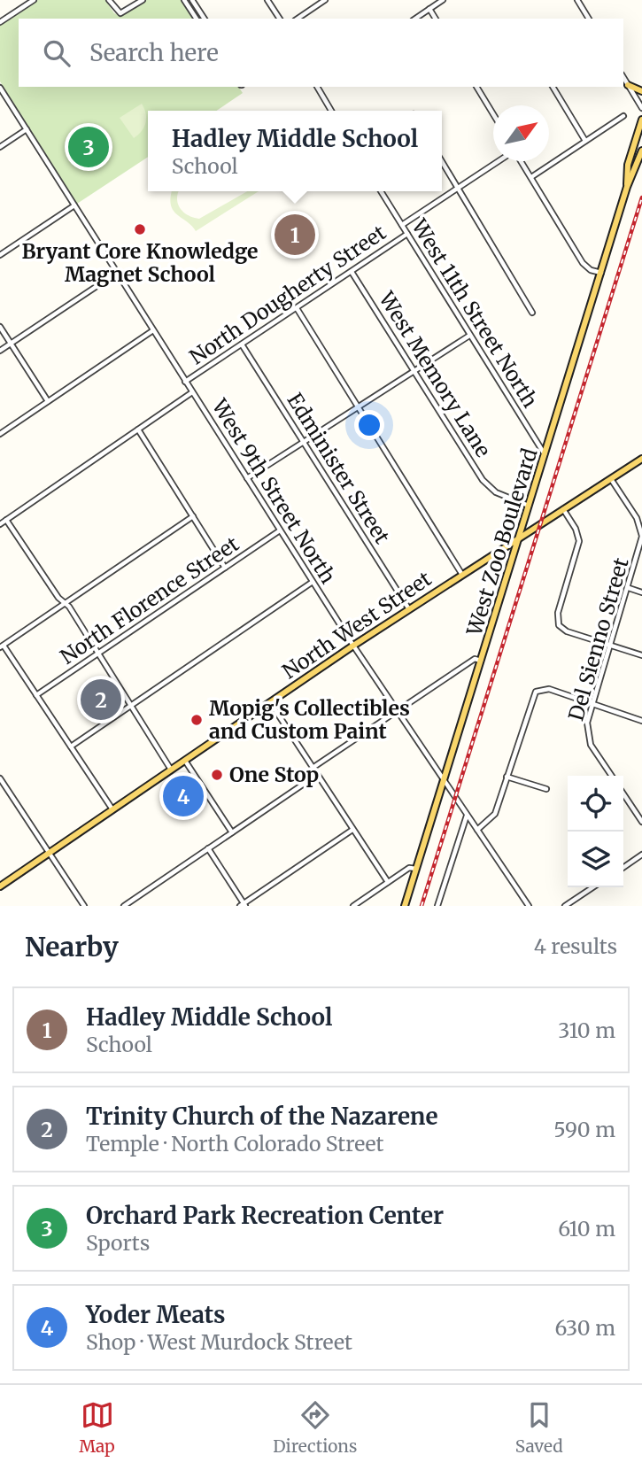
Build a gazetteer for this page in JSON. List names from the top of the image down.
{
  "streets": {
    "main road": ["West Zoo Boulevard", "North West Street"],
    "street": [
      "North Dougherty Street",
      "West 11th Street North",
      "West Memory Lane",
      "Edminister Street",
      "West 9th Street North",
      "North Florence Street",
      "Del Sienno Street"
    ]
  },
  "crossings": [
    ["North Dougherty Street", "West 11th Street North"],
    ["North Dougherty Street", "West Memory Lane"],
    ["North Dougherty Street", "Edminister Street"],
    ["North Dougherty Street", "West 9th Street North"],
    ["West 11th Street North", "West Zoo Boulevard"],
    ["West Memory Lane", "West Zoo Boulevard"],
    ["Edminister Street", "North West Street"],
    ["West 9th Street North", "West Zoo Boulevard"],
    ["West 9th Street North", "North Florence Street"],
    ["West 9th Street North", "North West Street"],
    ["West Zoo Boulevard", "North West Street"],
    ["North West Street", "Del Sienno Street"]
  ],
  "places": ["Bryant Core Knowledge Magnet School", "Mopig's Collectibles and Custom Paint", "One Stop"],
  "north": "top right",
  "page": {
    "search": "Search here",
    "popup": ["Hadley Middle School", "School"],
    "pins": [
      "3",
      "1",
      "2",
      "4"
    ],
    "heading": ["Nearby", "4 results"],
    "list": [
      {
        "mark": "1",
        "name": "Hadley Middle School",
        "note": "School",
        "value": "310 m"
      },
      {
        "mark": "2",
        "name": "Trinity Church of the Nazarene",
        "note": "Temple · North Colorado Street",
        "value": "590 m"
      },
      {
        "mark": "3",
        "name": "Orchard Park Recreation Center",
        "note": "Sports",
        "value": "610 m"
      },
      {
        "mark": "4",
        "name": "Yoder Meats",
        "note": "Shop · West Murdock Street",
        "value": "630 m"
      }
    ],
    "nav": ["Map", "Directions", "Saved"]
  }
}
